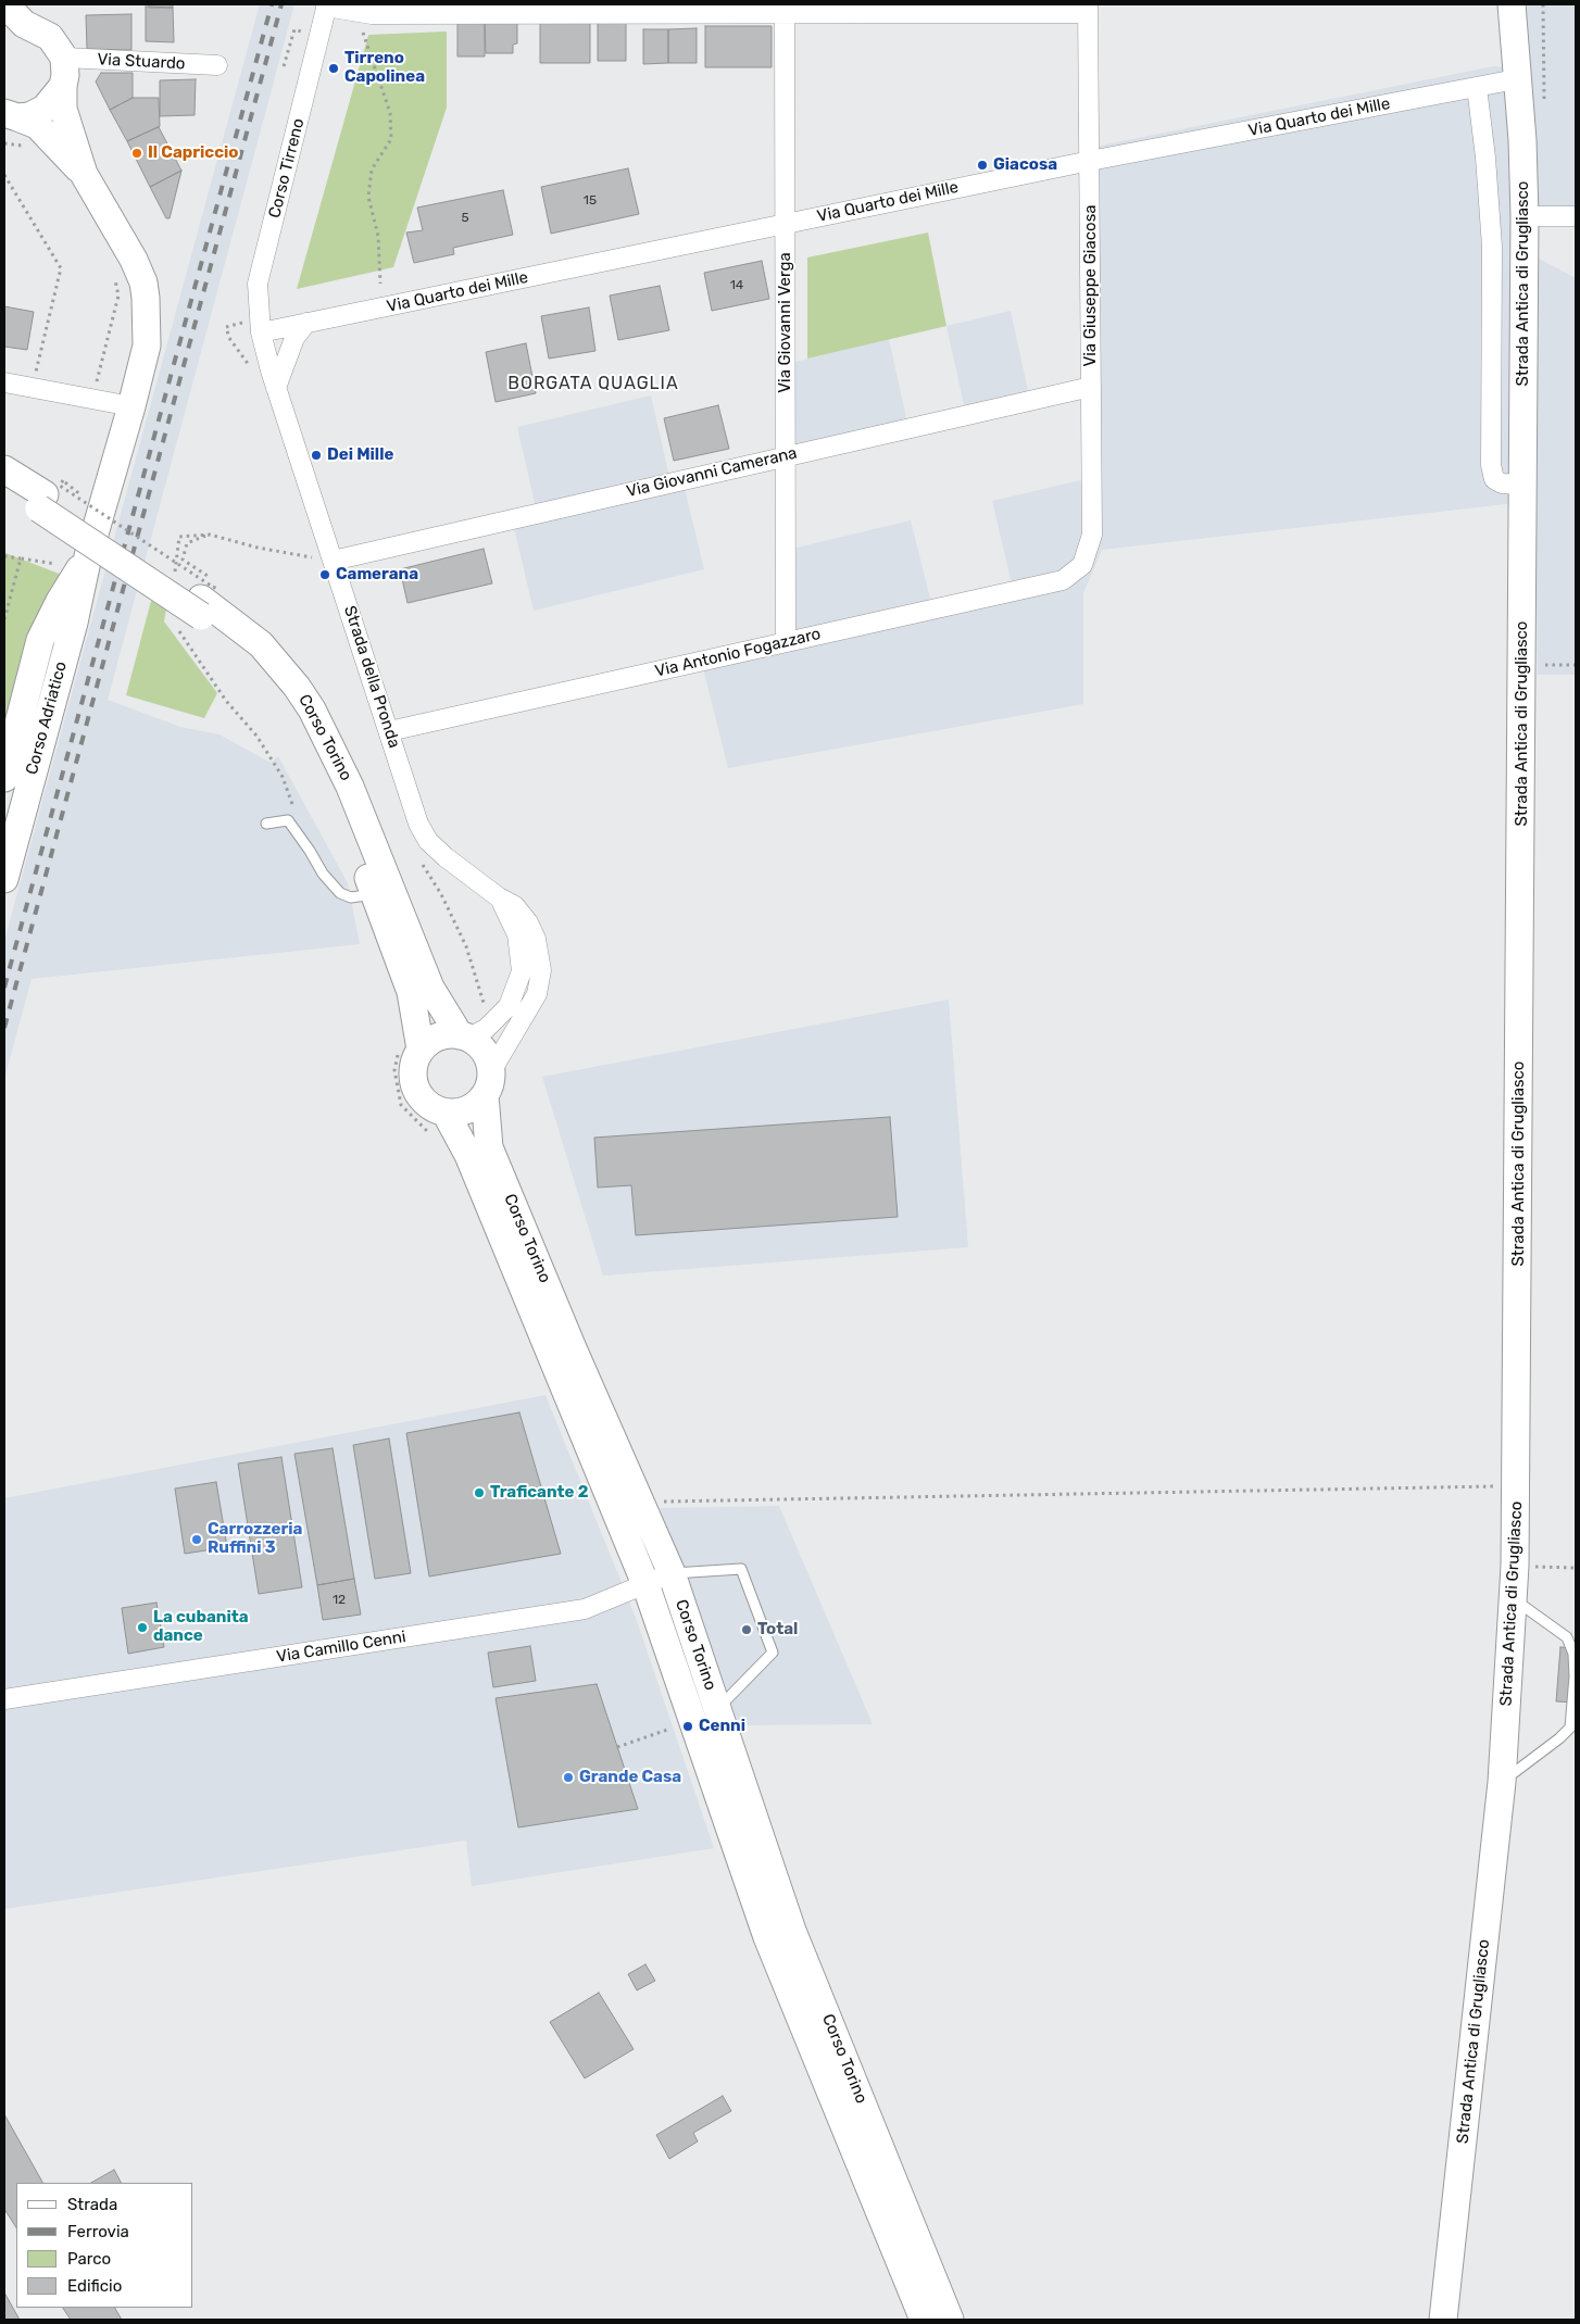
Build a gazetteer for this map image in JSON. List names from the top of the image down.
{
  "streets": {
    "street": [
      "Via Stuardo",
      "Via Quarto dei Mille",
      "Corso Tirreno",
      "Strada Antica di Grugliasco",
      "Via Giuseppe Giacosa",
      "Via Giovanni Verga",
      "Via Giovanni Camerana",
      "Via Antonio Fogazzaro",
      "Strada della Pronda",
      "Corso Adriatico",
      "Corso Torino",
      "Via Camillo Cenni"
    ]
  },
  "crossings": [
    ["Via Quarto dei Mille", "Corso Tirreno"],
    ["Via Quarto dei Mille", "Strada Antica di Grugliasco"],
    ["Via Quarto dei Mille", "Via Giuseppe Giacosa"],
    ["Via Quarto dei Mille", "Via Giovanni Verga"],
    ["Via Quarto dei Mille", "Strada della Pronda"],
    ["Corso Tirreno", "Strada della Pronda"],
    ["Via Giuseppe Giacosa", "Via Giovanni Camerana"],
    ["Via Giuseppe Giacosa", "Via Antonio Fogazzaro"],
    ["Via Giovanni Verga", "Via Giovanni Camerana"],
    ["Via Giovanni Verga", "Via Antonio Fogazzaro"],
    ["Via Giovanni Camerana", "Strada della Pronda"],
    ["Via Antonio Fogazzaro", "Strada della Pronda"],
    ["Strada della Pronda", "Corso Torino"],
    ["Corso Torino", "Via Camillo Cenni"]
  ],
  "districts": ["BORGATA QUAGLIA"],
  "places": [
    "Tirreno Capolinea",
    "Il Capriccio",
    "Giacosa",
    "Dei Mille",
    "Camerana",
    "Traficante 2",
    "Carrozzeria Ruffini 3",
    "La cubanita dance",
    "Total",
    "Cenni",
    "Grande Casa"
  ],
  "house_numbers": [
    "15",
    "5",
    "14",
    "12"
  ],
  "legend": [
    "Strada",
    "Ferrovia",
    "Parco",
    "Edificio"
  ]
}
